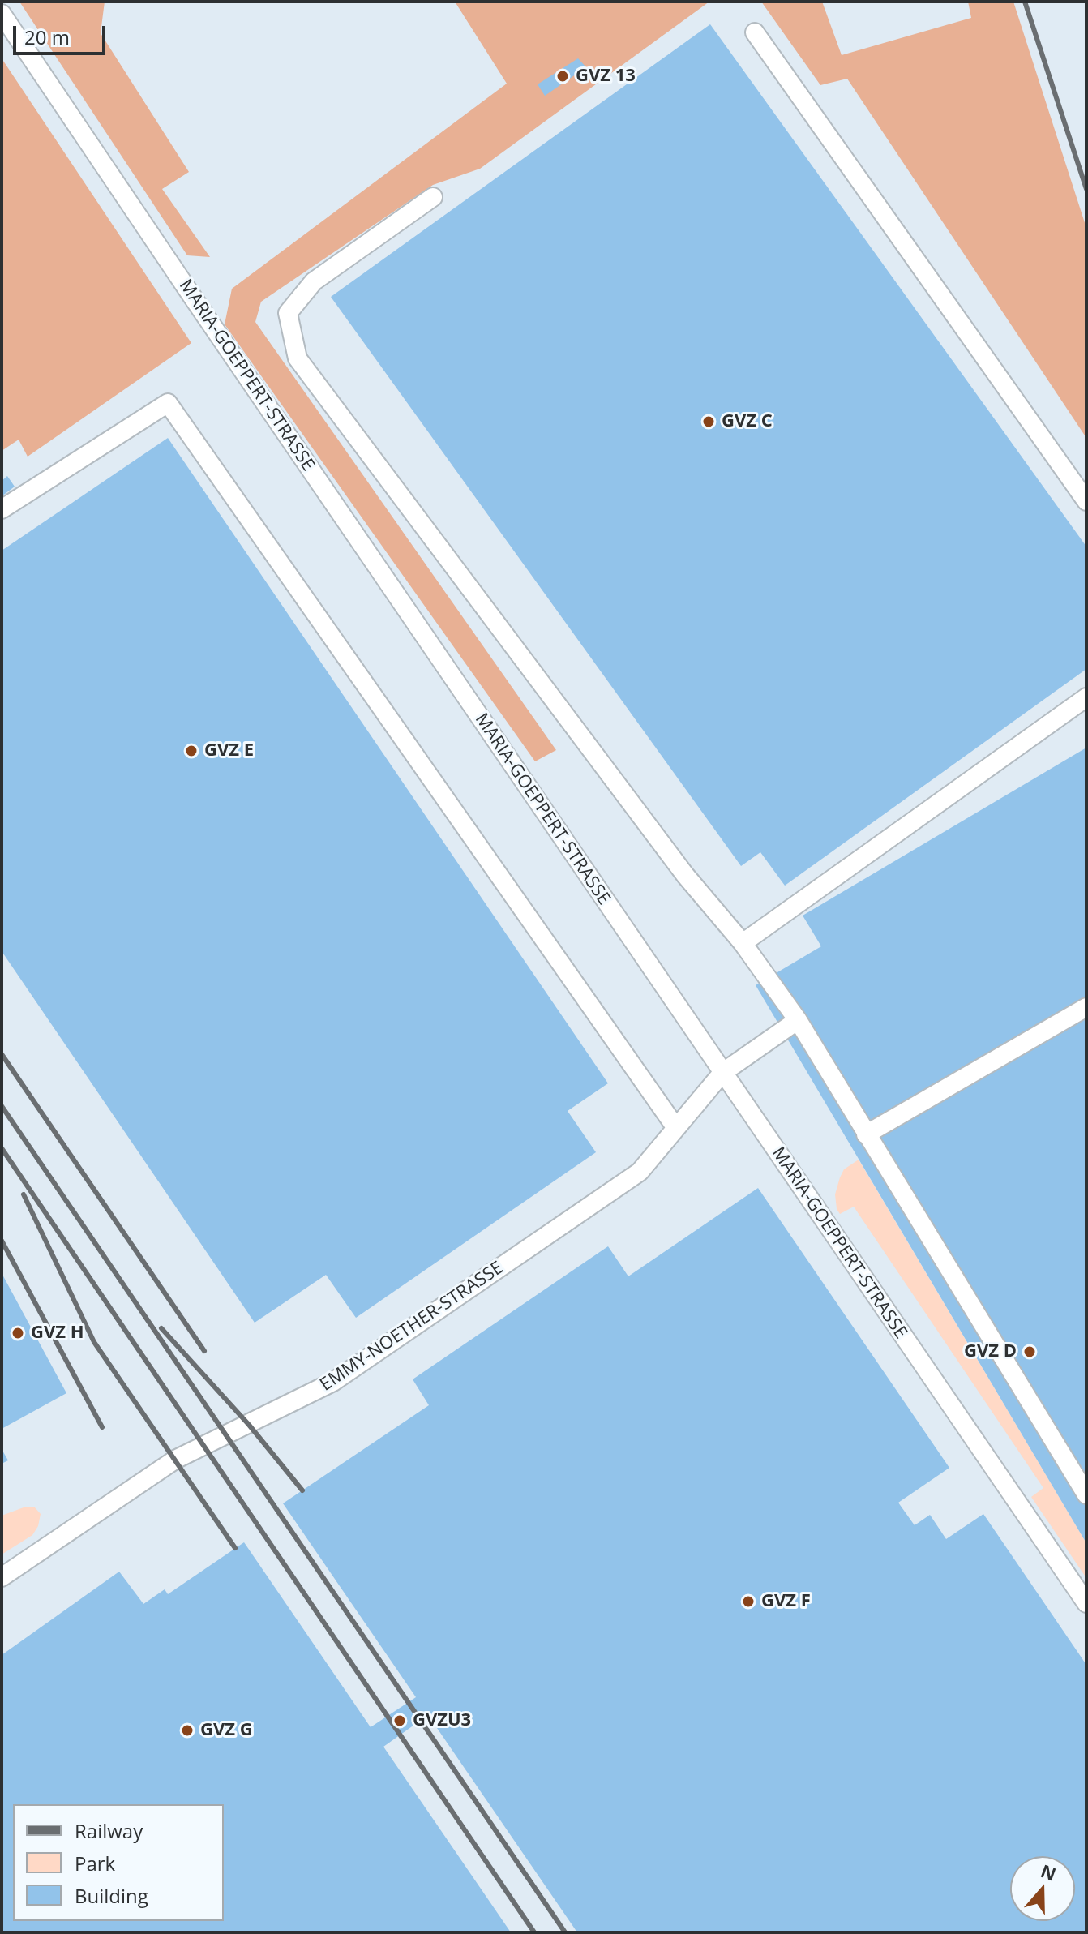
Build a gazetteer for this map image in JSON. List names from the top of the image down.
{
  "streets": {
    "lane": ["MARIA-GOEPPERT-STRASSE", "EMMY-NOETHER-STRASSE"]
  },
  "crossings": [
    ["MARIA-GOEPPERT-STRASSE", "EMMY-NOETHER-STRASSE"]
  ],
  "places": [
    "GVZ 13",
    "GVZ C",
    "GVZ E",
    "GVZ H",
    "GVZ D",
    "GVZ F",
    "GVZU3",
    "GVZ G"
  ],
  "legend": ["Railway", "Park", "Building"],
  "scale_bar": "20 m",
  "north": "top"
}
